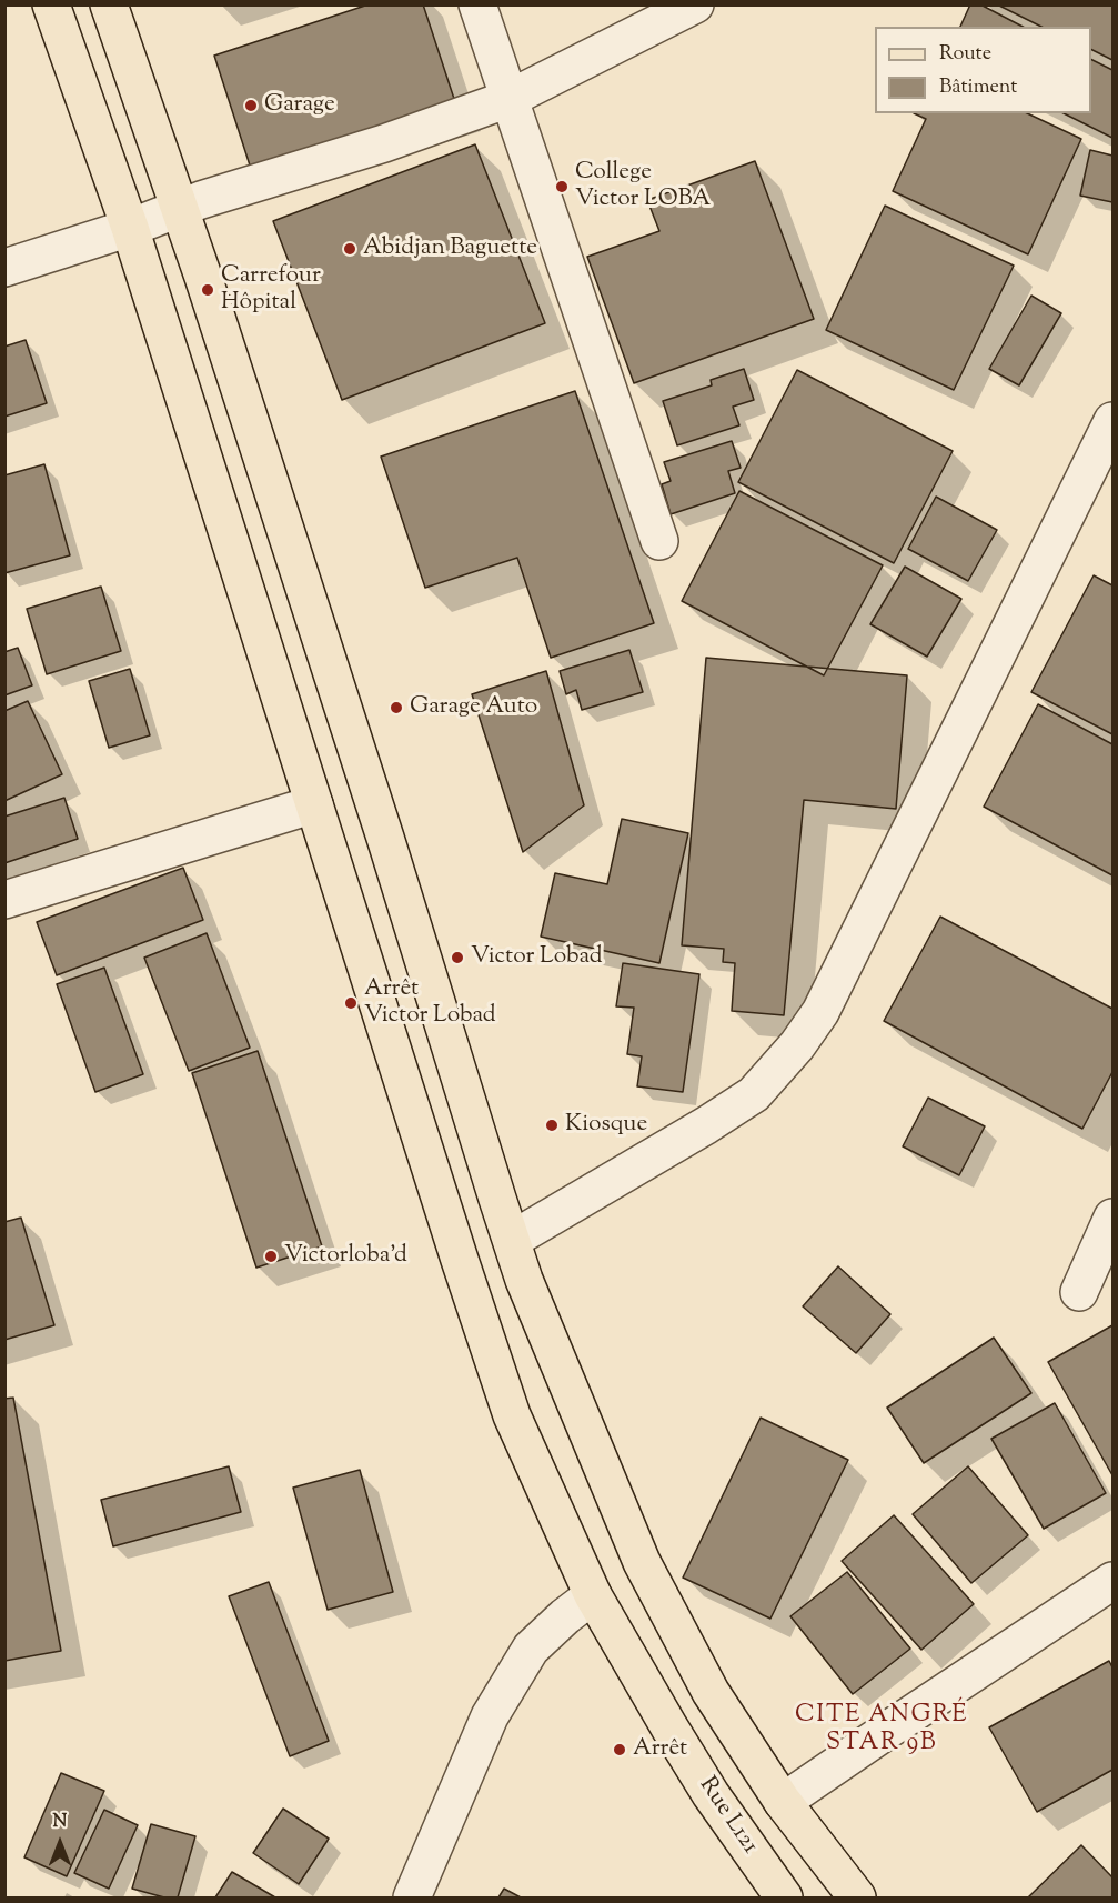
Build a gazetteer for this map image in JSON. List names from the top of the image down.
{
  "streets": {
    "main road": ["Rue L121"]
  },
  "districts": ["CITE ANGRÉ STAR 9B"],
  "places": [
    "Garage",
    "College Victor LOBA",
    "Abidjan Baguette",
    "Carrefour Hôpital",
    "Garage Auto",
    "Victor Lobad",
    "Arrêt Victor Lobad",
    "Kiosque",
    "Victorloba'd",
    "Arrêt"
  ],
  "legend": ["Route", "Bâtiment"],
  "north": "top"
}
